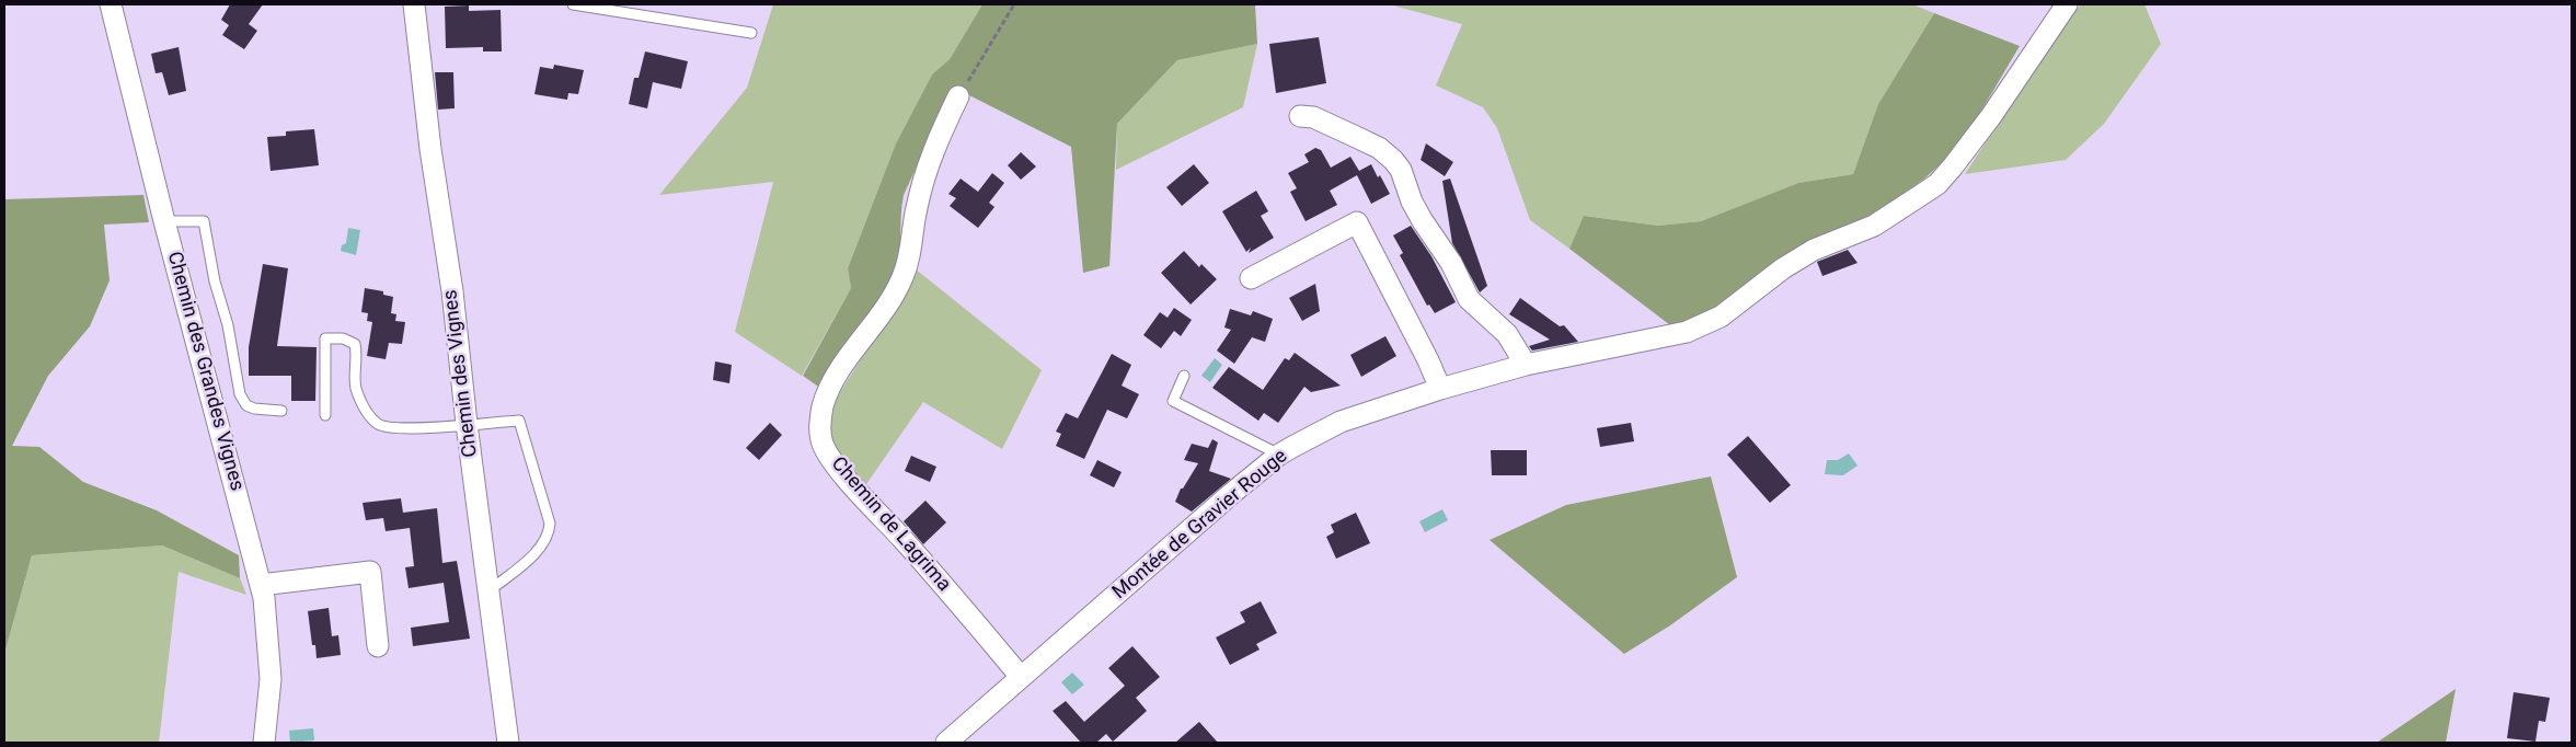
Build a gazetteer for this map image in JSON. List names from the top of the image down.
{
  "streets": {
    "street": [
      "Chemin des Grandes Vignes",
      "Chemin des Vignes",
      "Chemin de Lagrima",
      "Montée de Gravier Rouge"
    ]
  },
  "crossings": [
    ["Chemin de Lagrima", "Montée de Gravier Rouge"]
  ]
}
